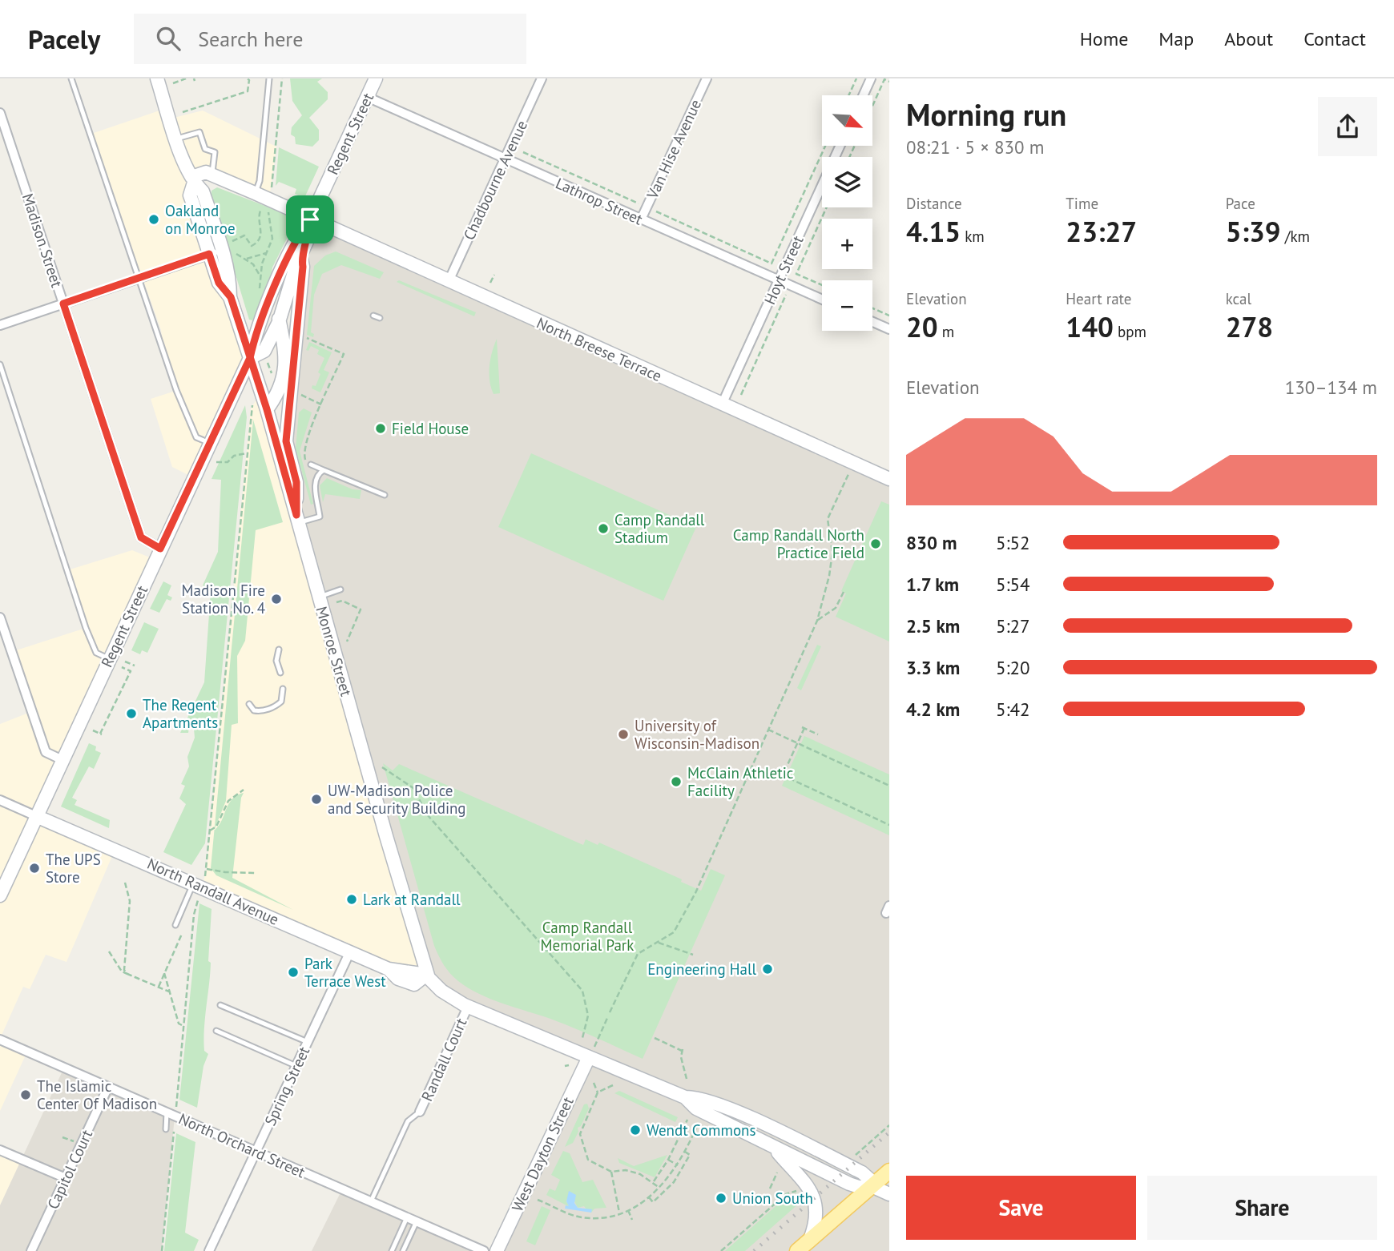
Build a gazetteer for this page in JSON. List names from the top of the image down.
{
  "streets": {
    "main road": [
      "Regent Street",
      "North Breese Terrace",
      "Monroe Street",
      "North Randall Avenue",
      "West Dayton Street"
    ],
    "street": [
      "Van Hise Avenue",
      "Chadbourne Avenue",
      "Lathrop Street",
      "Madison Street",
      "Hoyt Street",
      "Randall Court",
      "Spring Street",
      "North Orchard Street",
      "Capitol Court"
    ]
  },
  "crossings": [
    ["Regent Street", "Lathrop Street"],
    ["Regent Street", "Madison Street"],
    ["Regent Street", "North Breese Terrace"],
    ["Regent Street", "Monroe Street"],
    ["Regent Street", "North Randall Avenue"],
    ["Van Hise Avenue", "Lathrop Street"],
    ["Chadbourne Avenue", "Lathrop Street"],
    ["Chadbourne Avenue", "North Breese Terrace"],
    ["Lathrop Street", "Hoyt Street"],
    ["Hoyt Street", "North Breese Terrace"],
    ["Monroe Street", "North Randall Avenue"],
    ["North Randall Avenue", "Spring Street"],
    ["Spring Street", "North Orchard Street"],
    ["North Orchard Street", "Capitol Court"]
  ],
  "parks": ["Camp Randall Memorial Park"],
  "places": [
    "Oakland on Monroe",
    "Field House",
    "Camp Randall Stadium",
    "Camp Randall North Practice Field",
    "Madison Fire Station No. 4",
    "The Regent Apartments",
    "University of Wisconsin-Madison",
    "McClain Athletic Facility",
    "UW-Madison Police and Security Building",
    "The UPS Store",
    "Lark at Randall",
    "Engineering Hall",
    "Park Terrace West",
    "The Islamic Center Of Madison",
    "Wendt Commons",
    "Union South"
  ],
  "north": "bottom right",
  "page": {
    "header": "Pacely",
    "search": "Search here",
    "nav": [
      "Home",
      "Map",
      "About",
      "Contact"
    ],
    "heading": ["Morning run", "08:21 · 5 × 830 m"],
    "map_buttons": ["+", "−"],
    "stats": [
      ["Distance", "4.15 km"],
      ["Time", "23:27"],
      ["Pace", "5:39 /km"],
      ["Elevation", "20 m"],
      ["Heart rate", "140 bpm"],
      ["kcal", "278"]
    ],
    "chart": ["Elevation", "130–134 m"],
    "list": [
      {
        "name": "830 m",
        "note": "5:52"
      },
      {
        "name": "1.7 km",
        "note": "5:54"
      },
      {
        "name": "2.5 km",
        "note": "5:27"
      },
      {
        "name": "3.3 km",
        "note": "5:20"
      },
      {
        "name": "4.2 km",
        "note": "5:42"
      }
    ],
    "buttons": ["Save", "Share"]
  }
}
